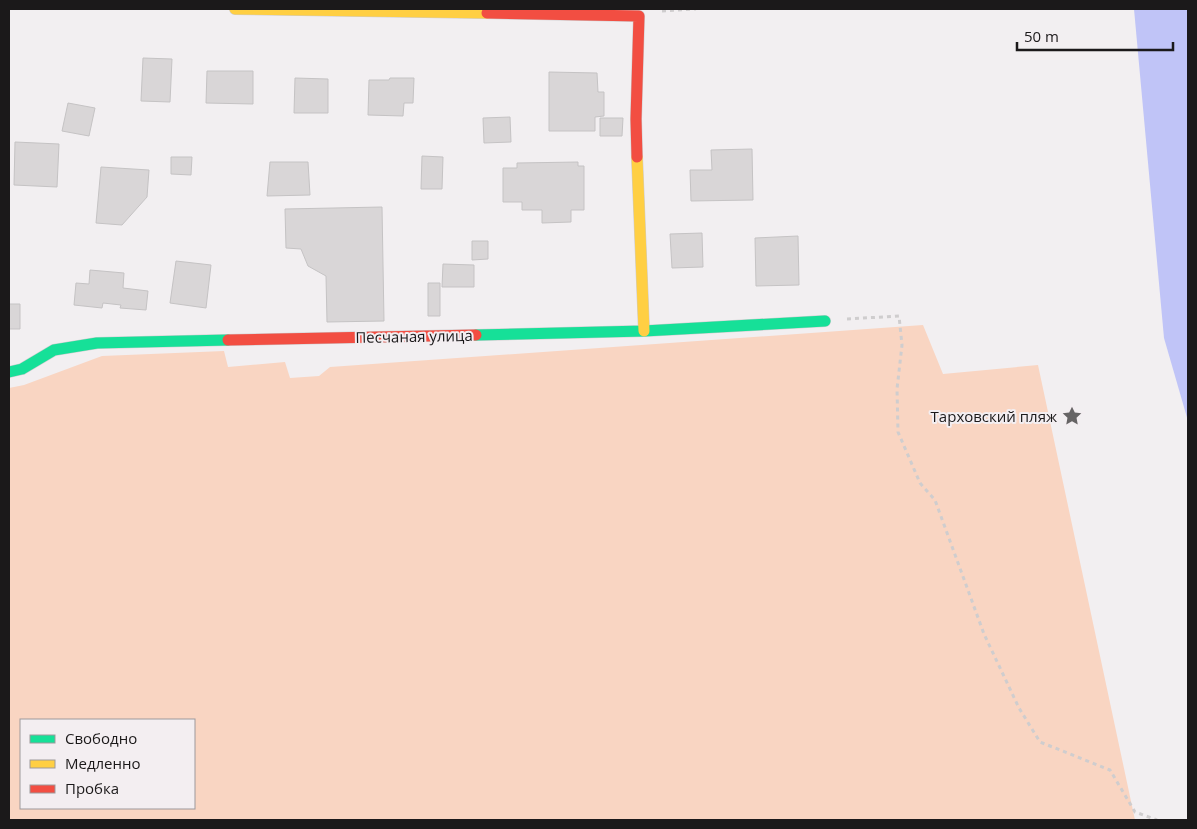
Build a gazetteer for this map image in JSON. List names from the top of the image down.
{
  "streets": {
    "street": ["Песчаная улица"]
  },
  "places": {
    "place": ["Тарховский пляж"]
  },
  "legend": ["Свободно", "Медленно", "Пробка"],
  "scale_bar": "50 m"
}
